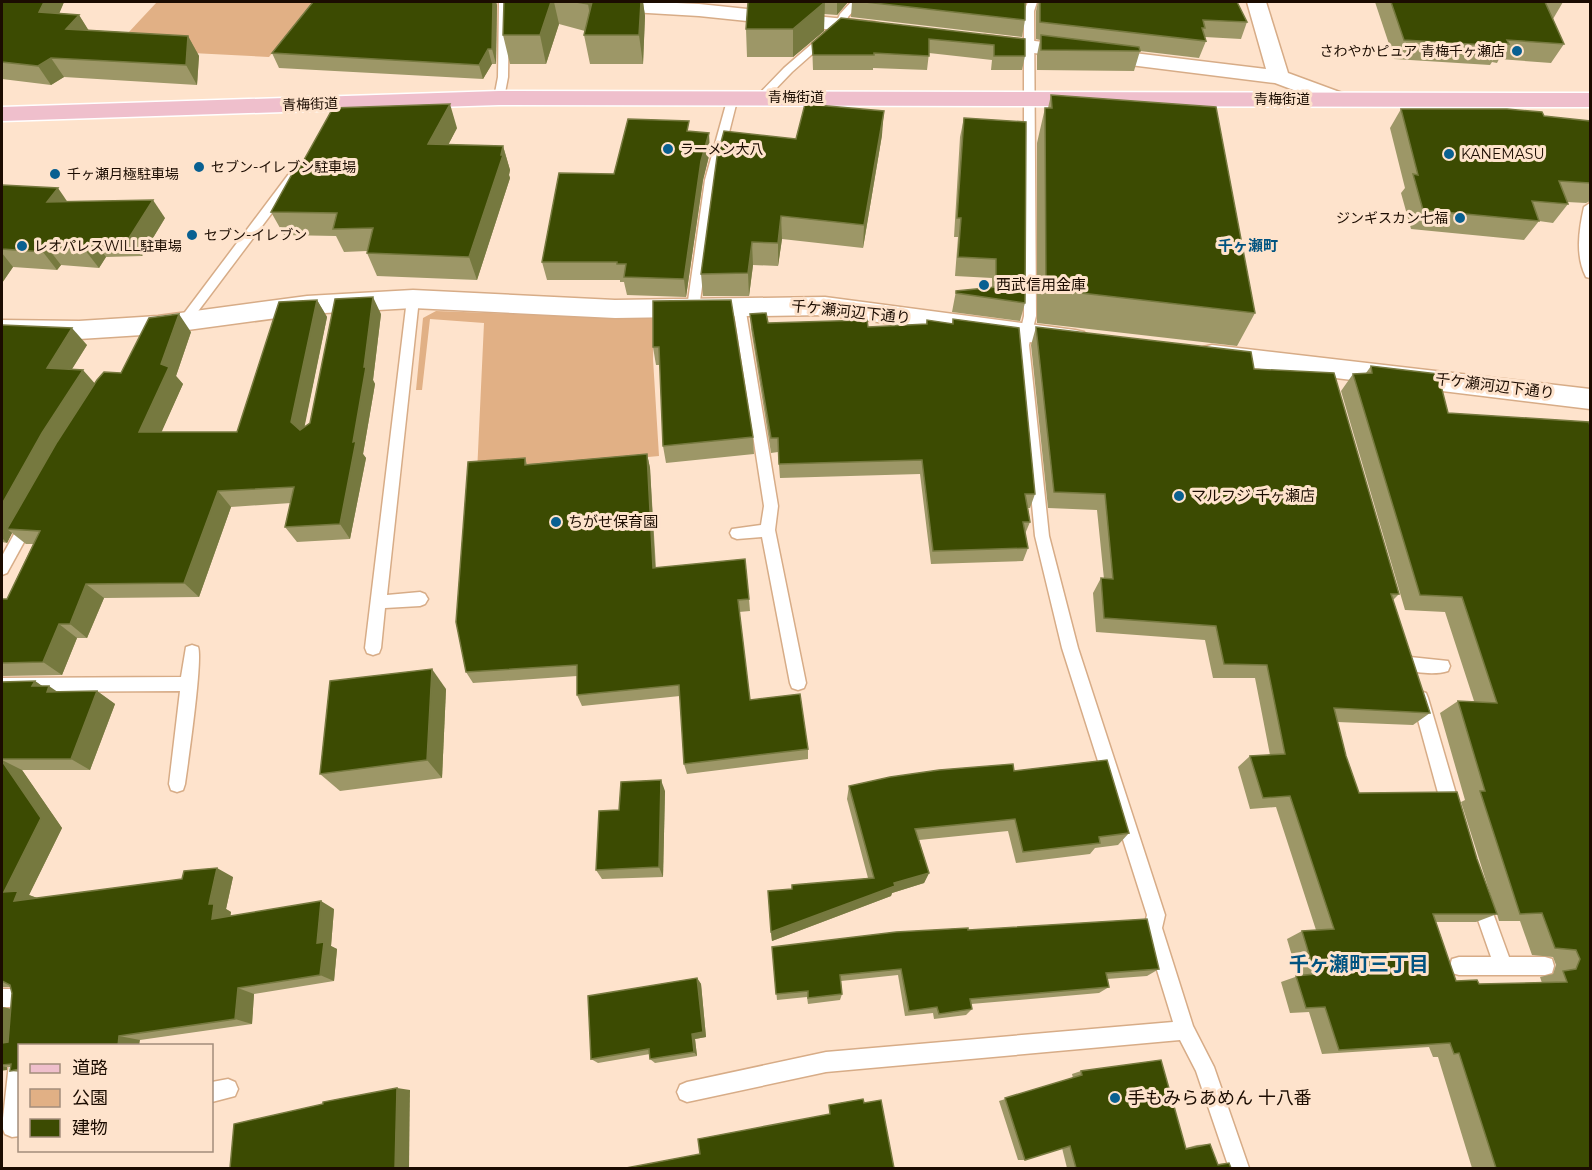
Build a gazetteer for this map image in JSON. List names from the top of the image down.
{
  "streets": {
    "main road": ["青梅街道"],
    "street": ["千ケ瀬河辺下通り"]
  },
  "districts": ["千ヶ瀬町", "千ヶ瀬町三丁目"],
  "places": [
    "さわやかピュア 青梅千ヶ瀬店",
    "ラーメン大八",
    "KANEMASU",
    "セブン-イレブン駐車場",
    "千ヶ瀬月極駐車場",
    "ジンギスカン七福",
    "セブン-イレブン",
    "レオパレスWILL駐車場",
    "西武信用金庫",
    "マルフジ 千ヶ瀬店",
    "ちがせ保育園",
    "手もみらあめん 十八番"
  ],
  "legend": ["道路", "公園", "建物"]
}
